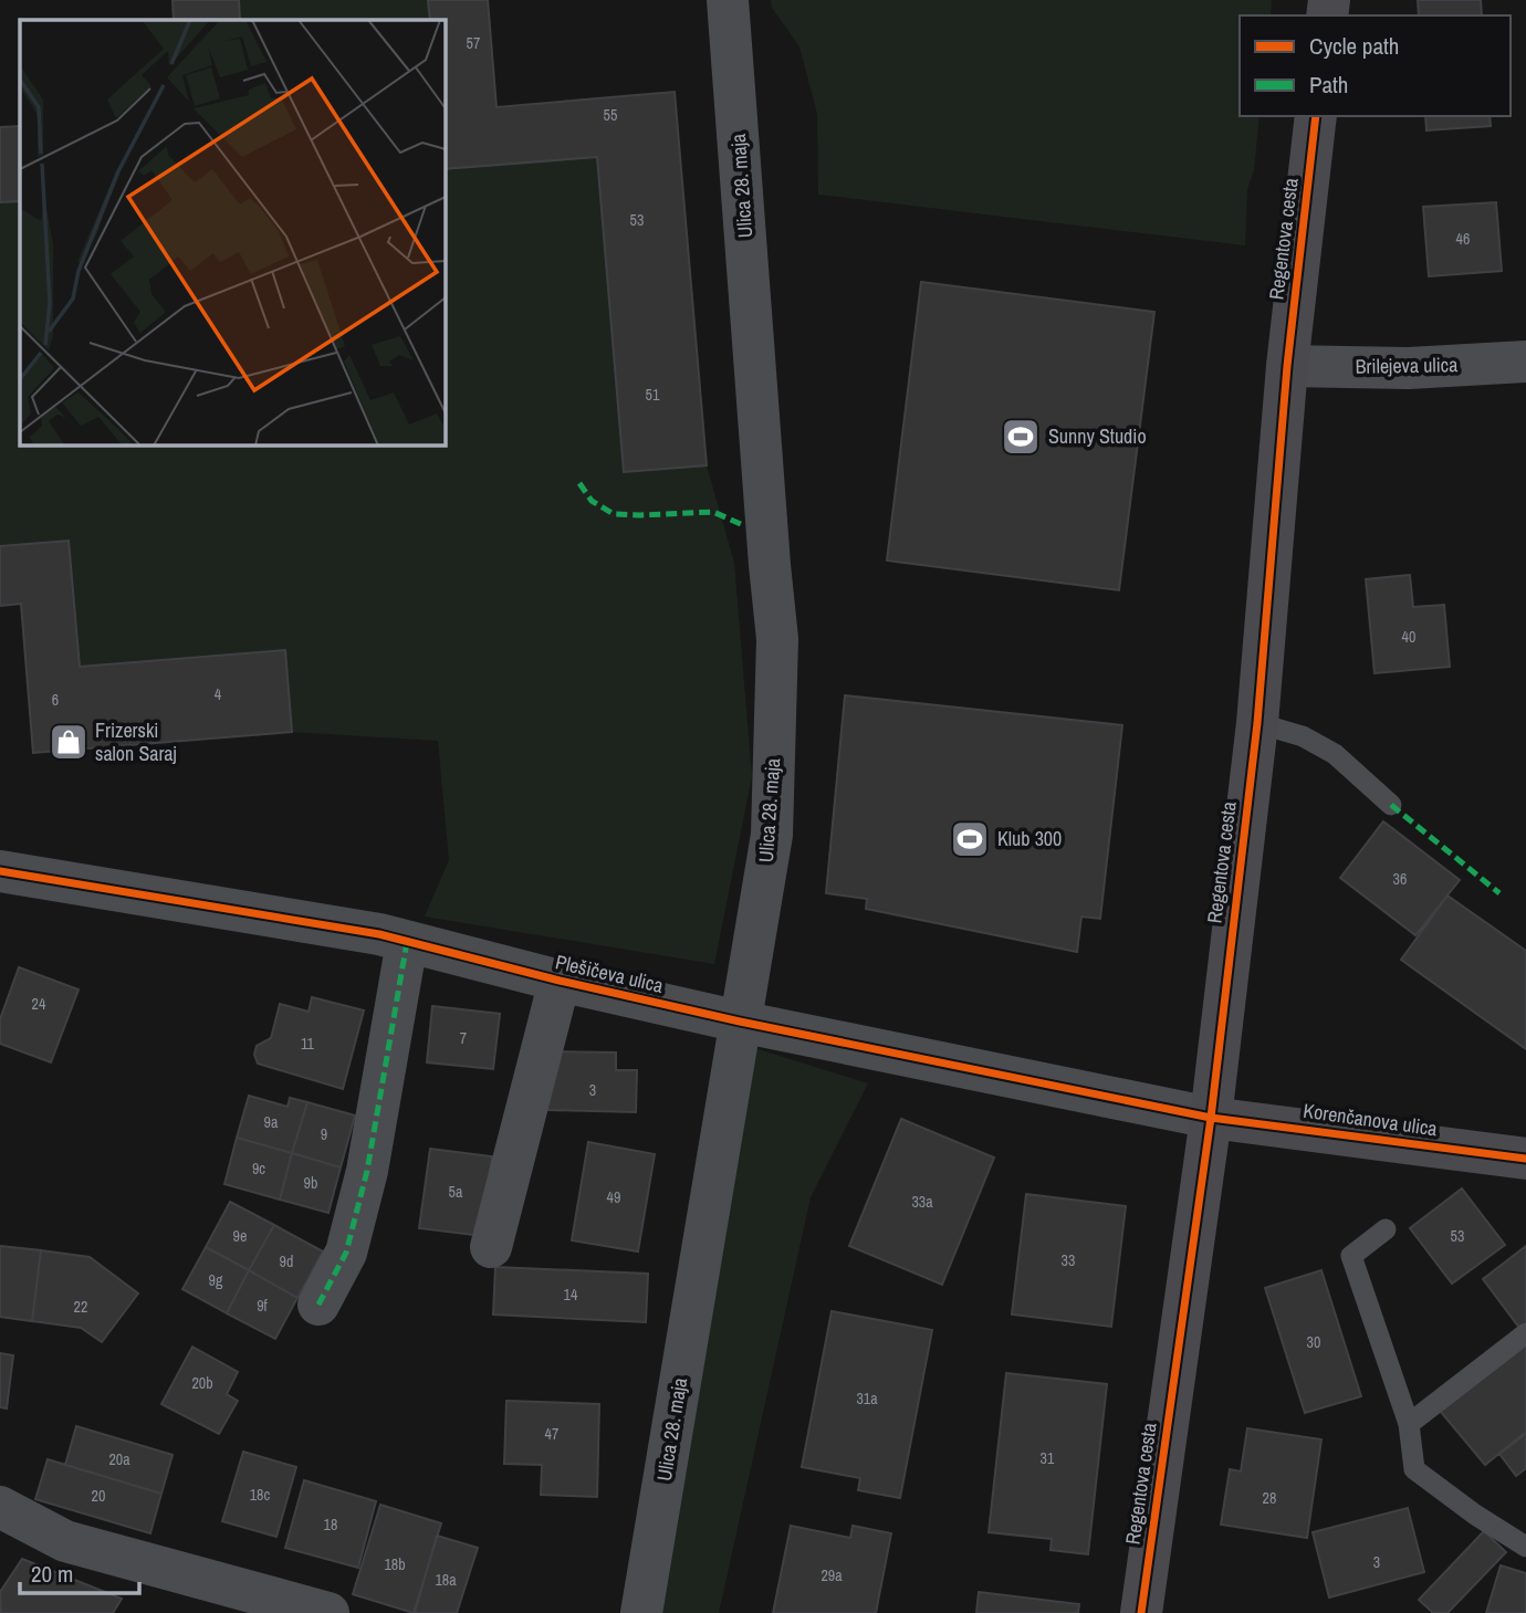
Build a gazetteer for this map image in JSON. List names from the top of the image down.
{
  "streets": {
    "street": [
      "Ulica 28. maja",
      "Regentova cesta",
      "Brilejeva ulica",
      "Plešičeva ulica",
      "Korenčanova ulica"
    ]
  },
  "crossings": [
    ["Ulica 28. maja", "Plešičeva ulica"],
    ["Regentova cesta", "Brilejeva ulica"],
    ["Regentova cesta", "Plešičeva ulica"],
    ["Regentova cesta", "Korenčanova ulica"],
    ["Plešičeva ulica", "Korenčanova ulica"]
  ],
  "places": {
    "sports": ["Sunny Studio", "Klub 300"],
    "shop": ["Frizerski salon Saraj"]
  },
  "house_numbers": [
    "57",
    "55",
    "53",
    "46",
    "51",
    "40",
    "4",
    "6",
    "36",
    "24",
    "7",
    "11",
    "3",
    "9a",
    "9",
    "9c",
    "9b",
    "5a",
    "49",
    "33a",
    "9e",
    "53",
    "33",
    "9d",
    "9g",
    "14",
    "9f",
    "22",
    "30",
    "20b",
    "31a",
    "47",
    "31",
    "20a",
    "18c",
    "20",
    "28",
    "18",
    "3",
    "18b",
    "29a",
    "18a"
  ],
  "legend": ["Cycle path", "Path"],
  "scale_bar": "20 m"
}
